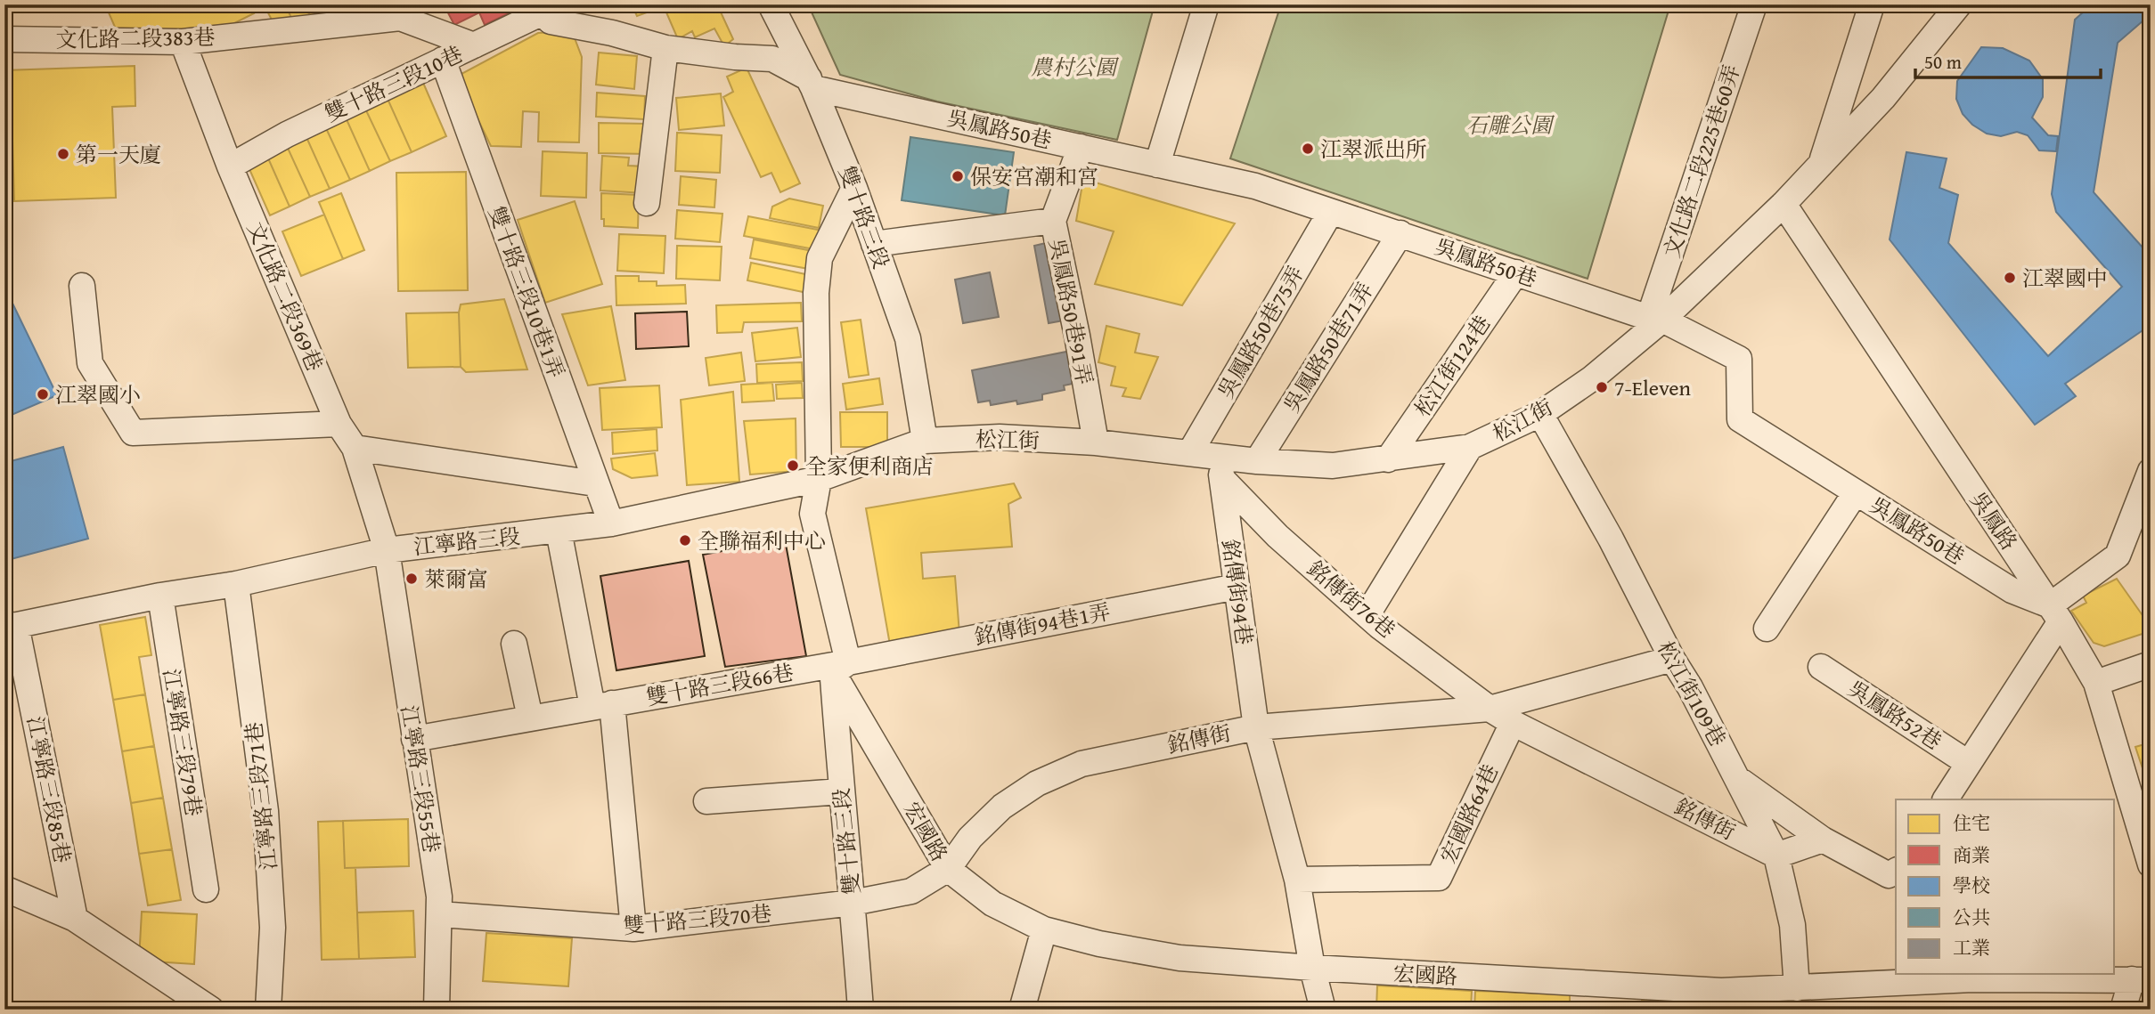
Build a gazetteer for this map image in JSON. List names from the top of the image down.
{
  "streets": {
    "street": [
      "文化路二段383巷",
      "雙十路三段10巷",
      "吳鳳路50巷",
      "文化路二段225巷60弄",
      "雙十路三段",
      "雙十路三段10巷1弄",
      "文化路二段369巷",
      "吳鳳路50巷91弄",
      "吳鳳路50巷75弄",
      "吳鳳路50巷71弄",
      "松江街124巷",
      "松江街",
      "吳鳳路",
      "江寧路三段",
      "銘傳街94巷",
      "銘傳街76巷",
      "銘傳街94巷1弄",
      "雙十路三段66巷",
      "松江街109巷",
      "吳鳳路52巷",
      "銘傳街",
      "江寧路三段79巷",
      "江寧路三段55巷",
      "江寧路三段85巷",
      "江寧路三段71巷",
      "宏國路64巷",
      "宏國路",
      "雙十路三段70巷"
    ]
  },
  "crossings": [
    ["文化路二段383巷", "文化路二段369巷"],
    ["雙十路三段10巷", "吳鳳路50巷"],
    ["雙十路三段10巷", "雙十路三段10巷1弄"],
    ["雙十路三段10巷", "文化路二段369巷"],
    ["吳鳳路50巷", "文化路二段225巷60弄"],
    ["吳鳳路50巷", "雙十路三段"],
    ["吳鳳路50巷", "吳鳳路50巷91弄"],
    ["吳鳳路50巷", "吳鳳路50巷75弄"],
    ["吳鳳路50巷", "吳鳳路50巷71弄"],
    ["吳鳳路50巷", "松江街124巷"],
    ["吳鳳路50巷", "松江街"],
    ["吳鳳路50巷", "吳鳳路"],
    ["文化路二段225巷60弄", "松江街"],
    ["雙十路三段", "松江街"],
    ["雙十路三段", "江寧路三段"],
    ["雙十路三段", "銘傳街94巷1弄"],
    ["雙十路三段", "雙十路三段66巷"],
    ["雙十路三段", "宏國路"],
    ["雙十路三段", "雙十路三段70巷"],
    ["雙十路三段10巷1弄", "江寧路三段"],
    ["文化路二段369巷", "江寧路三段"],
    ["文化路二段369巷", "江寧路三段55巷"],
    ["吳鳳路50巷91弄", "松江街"],
    ["吳鳳路50巷75弄", "松江街"],
    ["吳鳳路50巷71弄", "松江街"],
    ["松江街124巷", "松江街"],
    ["松江街", "吳鳳路"],
    ["松江街", "江寧路三段"],
    ["松江街", "銘傳街94巷"],
    ["松江街", "銘傳街76巷"],
    ["松江街", "松江街109巷"],
    ["江寧路三段", "江寧路三段79巷"],
    ["江寧路三段", "江寧路三段55巷"],
    ["江寧路三段", "江寧路三段85巷"],
    ["江寧路三段", "江寧路三段71巷"],
    ["銘傳街94巷", "銘傳街76巷"],
    ["銘傳街94巷", "銘傳街94巷1弄"],
    ["銘傳街94巷", "銘傳街"],
    ["銘傳街94巷", "宏國路64巷"],
    ["銘傳街94巷", "宏國路"],
    ["銘傳街76巷", "銘傳街"],
    ["銘傳街94巷1弄", "雙十路三段66巷"],
    ["銘傳街94巷1弄", "宏國路"],
    ["雙十路三段66巷", "江寧路三段55巷"],
    ["雙十路三段66巷", "宏國路"],
    ["松江街109巷", "銘傳街"],
    ["松江街109巷", "宏國路"],
    ["銘傳街", "宏國路64巷"],
    ["銘傳街", "宏國路"],
    ["銘傳街", "雙十路三段70巷"],
    ["江寧路三段55巷", "雙十路三段70巷"],
    ["宏國路", "雙十路三段70巷"]
  ],
  "parks": ["農村公園", "石雕公園"],
  "places": [
    "江翠派出所",
    "第一天廈",
    "保安宮潮和宮",
    "江翠國中",
    "7-Eleven",
    "江翠國小",
    "全家便利商店",
    "全聯福利中心",
    "萊爾富"
  ],
  "legend": [
    "住宅",
    "商業",
    "學校",
    "公共",
    "工業"
  ],
  "scale_bar": "50 m"
}
